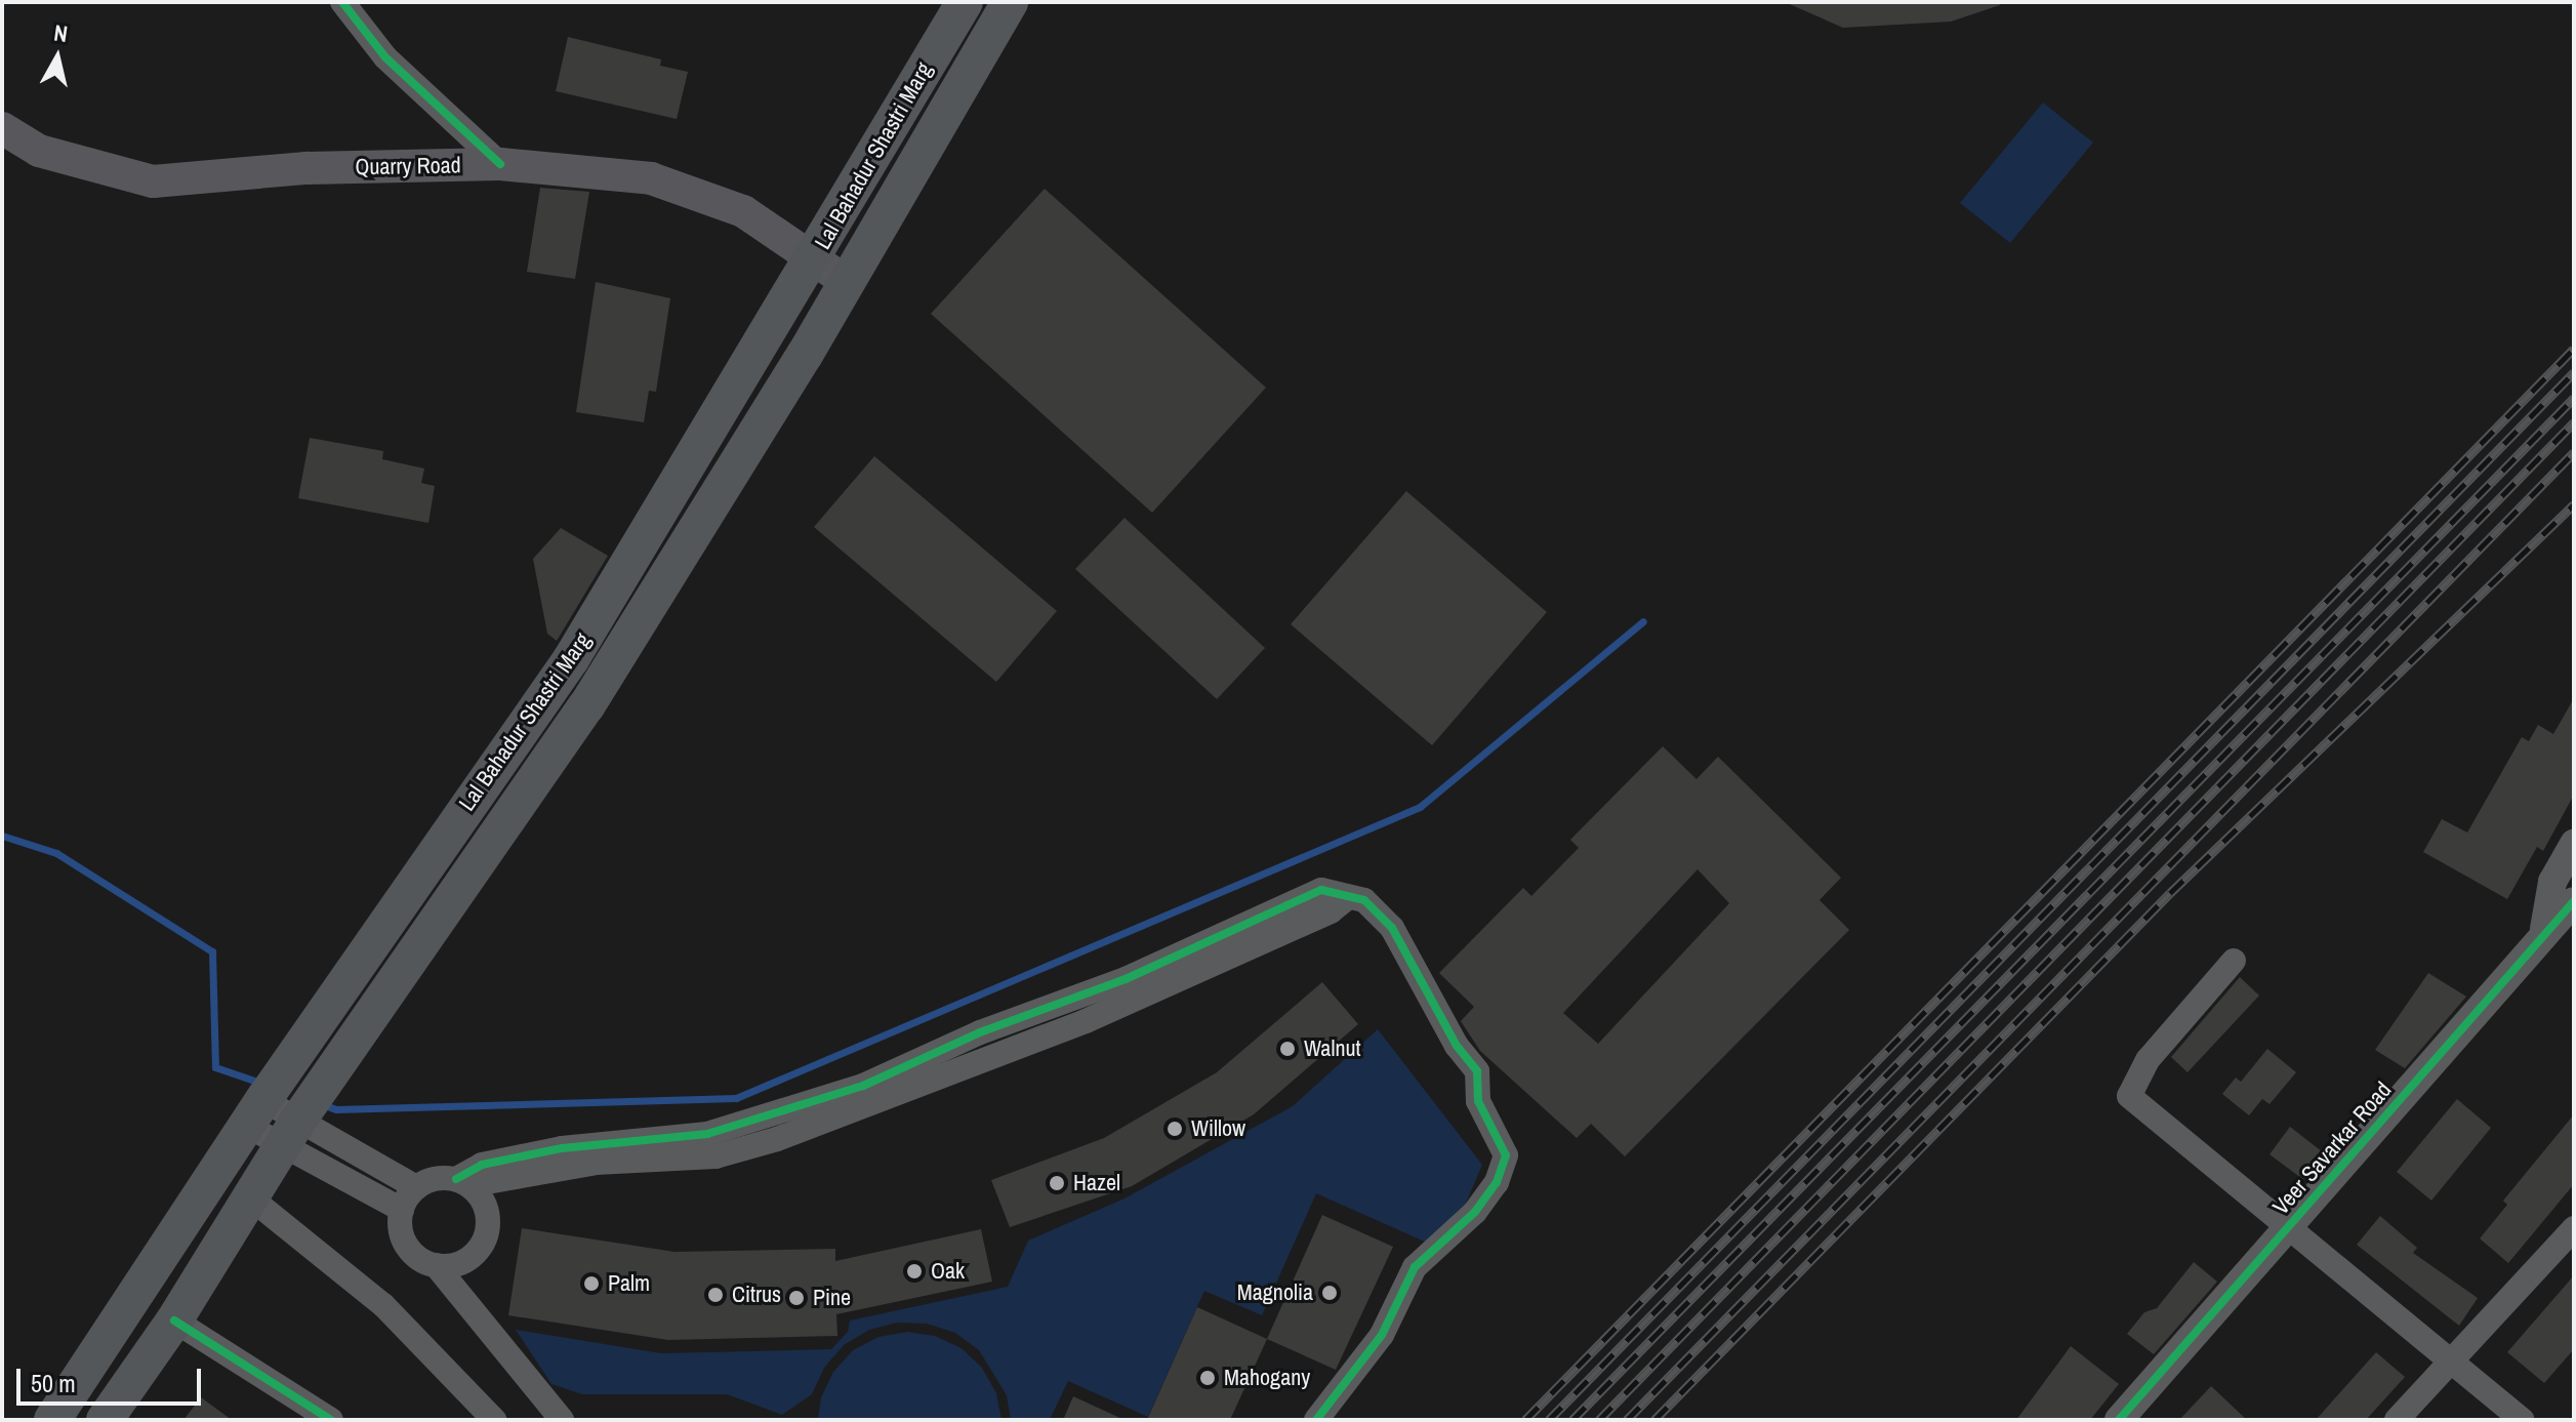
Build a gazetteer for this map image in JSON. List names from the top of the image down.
{
  "streets": {
    "main road": ["Lal Bahadur Shastri Marg", "Quarry Road"],
    "street": ["Veer Savarkar Road"]
  },
  "crossings": [
    ["Lal Bahadur Shastri Marg", "Quarry Road"]
  ],
  "places": [
    "Walnut",
    "Willow",
    "Hazel",
    "Oak",
    "Palm",
    "Magnolia",
    "Citrus",
    "Pine",
    "Mahogany"
  ],
  "scale_bar": "50 m",
  "north": "top"
}
